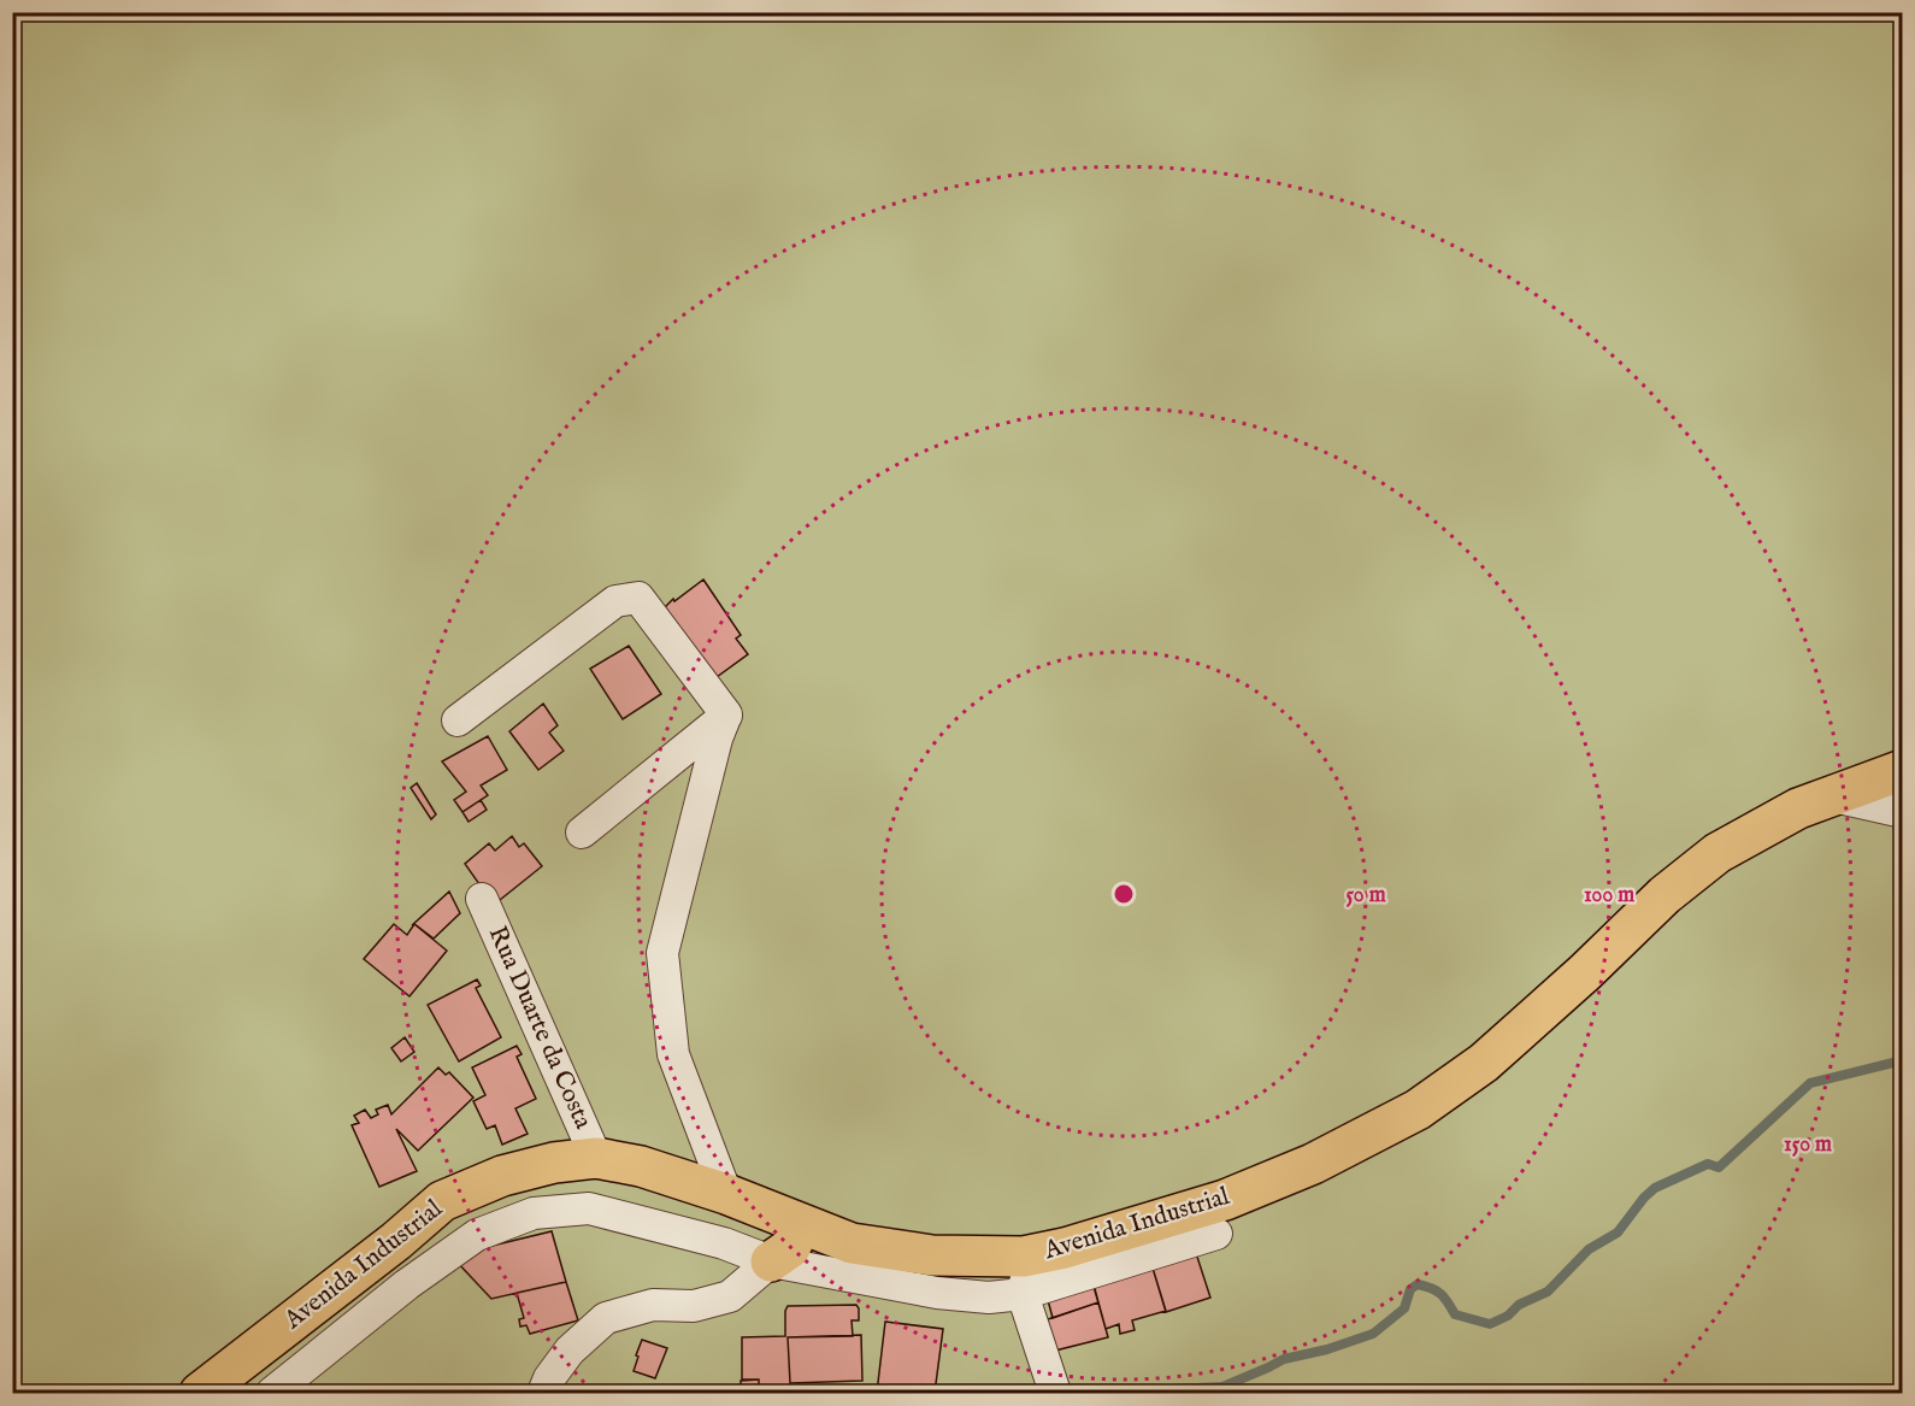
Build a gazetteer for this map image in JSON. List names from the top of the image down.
{
  "streets": {
    "main road": ["Avenida Industrial"],
    "street": ["Rua Duarte da Costa"]
  },
  "crossings": [
    ["Rua Duarte da Costa", "Avenida Industrial"]
  ],
  "rings": ["50 m", "100 m", "150 m"]
}
